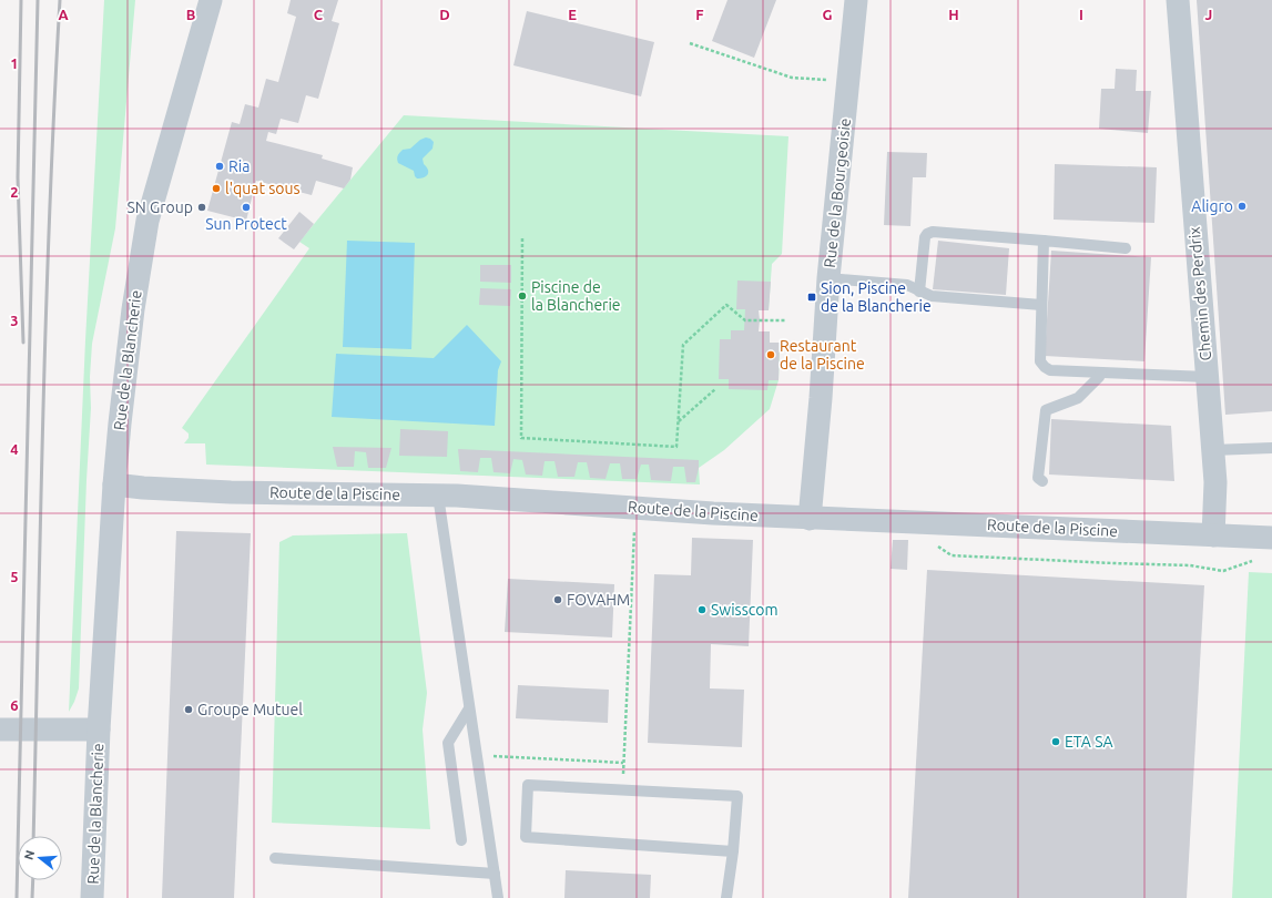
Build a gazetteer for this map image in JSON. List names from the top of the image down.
{
  "streets": {
    "street": [
      "Rue de la Bourgeoisie",
      "Chemin des Perdrix",
      "Rue de la Blancherie",
      "Route de la Piscine"
    ]
  },
  "crossings": [
    ["Rue de la Bourgeoisie", "Route de la Piscine"],
    ["Chemin des Perdrix", "Route de la Piscine"],
    ["Rue de la Blancherie", "Route de la Piscine"]
  ],
  "places": {
    "other": [
      "Ria",
      "l'quat sous",
      "Aligro",
      "SN Group",
      "Sun Protect",
      "Piscine de la Blancherie",
      "Restaurant de la Piscine",
      "FOVAHM",
      "Swisscom",
      "Groupe Mutuel",
      "ETA SA"
    ],
    "transit": ["Sion, Piscine de la Blancherie"]
  },
  "north": "left",
  "grid": {
    "columns": [
      "A",
      "B",
      "C",
      "D",
      "E",
      "F",
      "G",
      "H",
      "I",
      "J"
    ],
    "rows": [
      "1",
      "2",
      "3",
      "4",
      "5",
      "6"
    ]
  }
}
